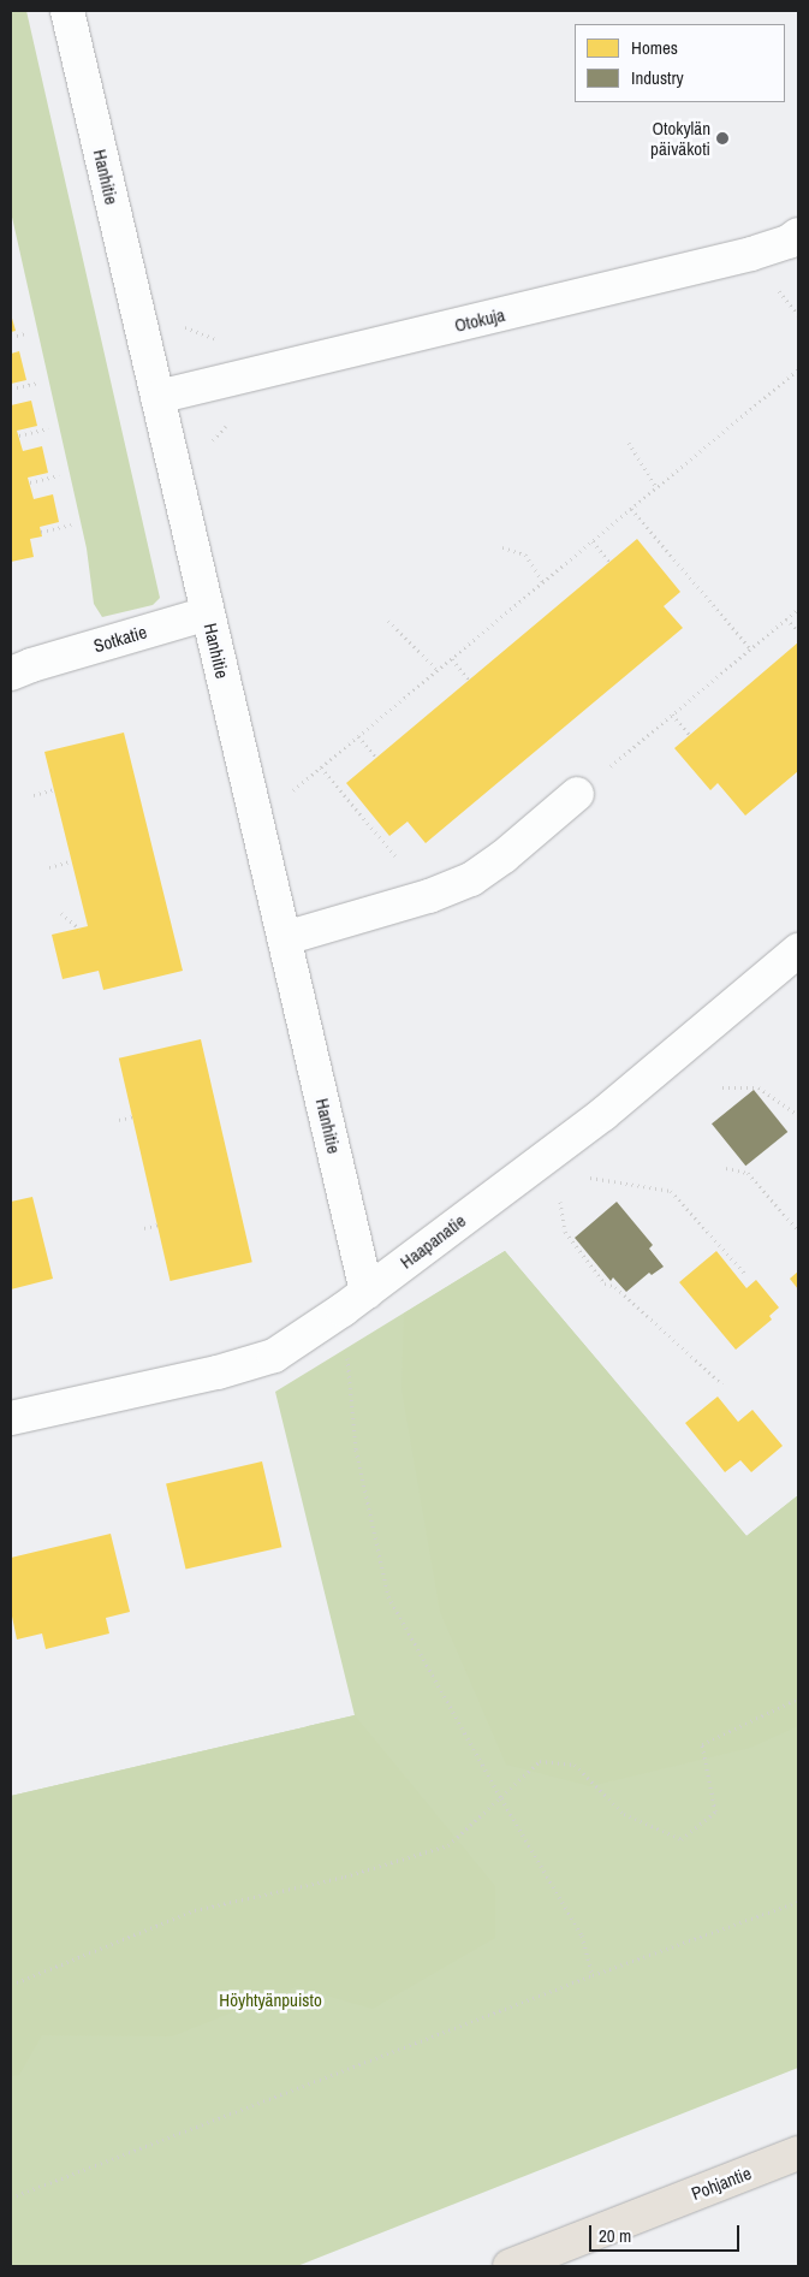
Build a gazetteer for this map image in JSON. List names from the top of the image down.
{
  "streets": {
    "highway": ["Pohjantie"],
    "street": [
      "Hanhitie",
      "Otokuja",
      "Sotkatie",
      "Haapanatie"
    ]
  },
  "crossings": [
    ["Hanhitie", "Otokuja"],
    ["Hanhitie", "Sotkatie"],
    ["Hanhitie", "Haapanatie"]
  ],
  "parks": ["Höyhtyänpuisto"],
  "places": ["Otokylän päiväkoti"],
  "legend": ["Homes", "Industry"],
  "scale_bar": "20 m"
}
